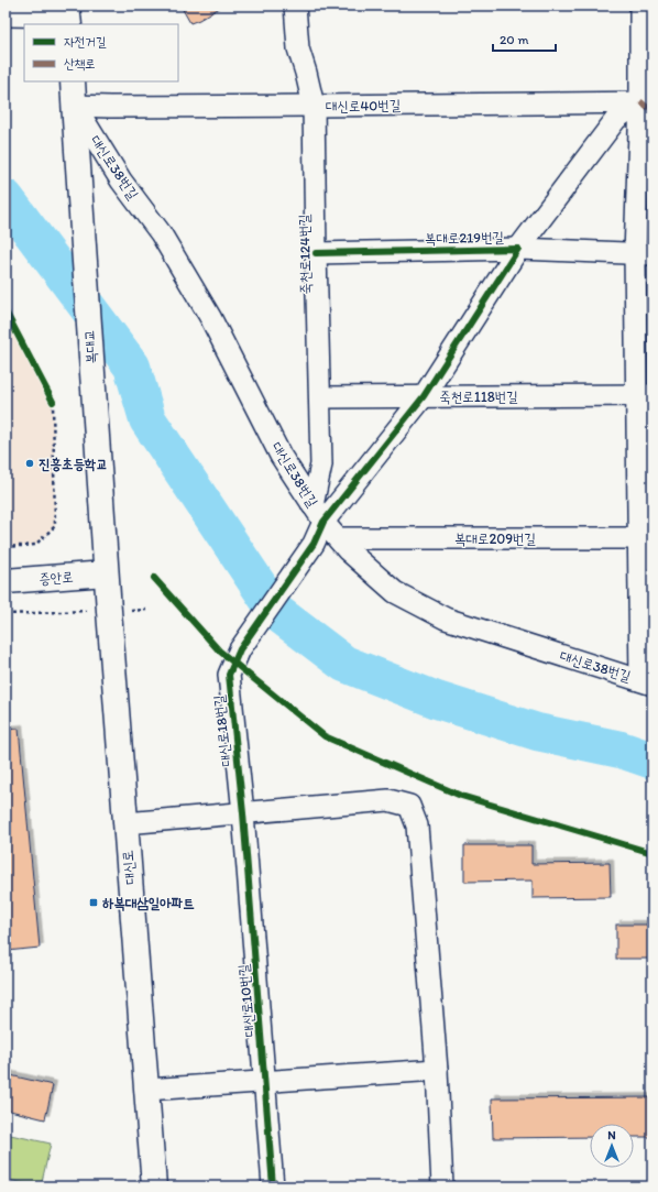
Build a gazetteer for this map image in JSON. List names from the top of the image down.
{
  "streets": {
    "street": [
      "대신로40번길",
      "대신로38번길",
      "복대로219번길",
      "죽천로124번길",
      "복대교",
      "죽천로118번길",
      "복대로209번길",
      "증안로",
      "대신로18번길",
      "대신로",
      "대신로10번길"
    ]
  },
  "crossings": [
    ["대신로40번길", "대신로38번길"],
    ["대신로40번길", "죽천로124번길"],
    ["대신로40번길", "복대교"],
    ["대신로38번길", "복대로219번길"],
    ["대신로38번길", "죽천로124번길"],
    ["대신로38번길", "복대교"],
    ["대신로38번길", "복대로209번길"],
    ["대신로38번길", "대신로18번길"],
    ["복대로219번길", "죽천로124번길"],
    ["복대로219번길", "죽천로118번길"],
    ["복대로219번길", "대신로18번길"],
    ["죽천로124번길", "죽천로118번길"],
    ["죽천로124번길", "대신로18번길"],
    ["복대교", "증안로"],
    ["복대교", "대신로"],
    ["증안로", "대신로"],
    ["대신로18번길", "대신로10번길"]
  ],
  "places": {
    "other": ["진흥초등학교"],
    "transit": ["하복대삼일아파트"]
  },
  "legend": ["자전거길", "산책로"],
  "scale_bar": "20 m",
  "north": "top"
}
